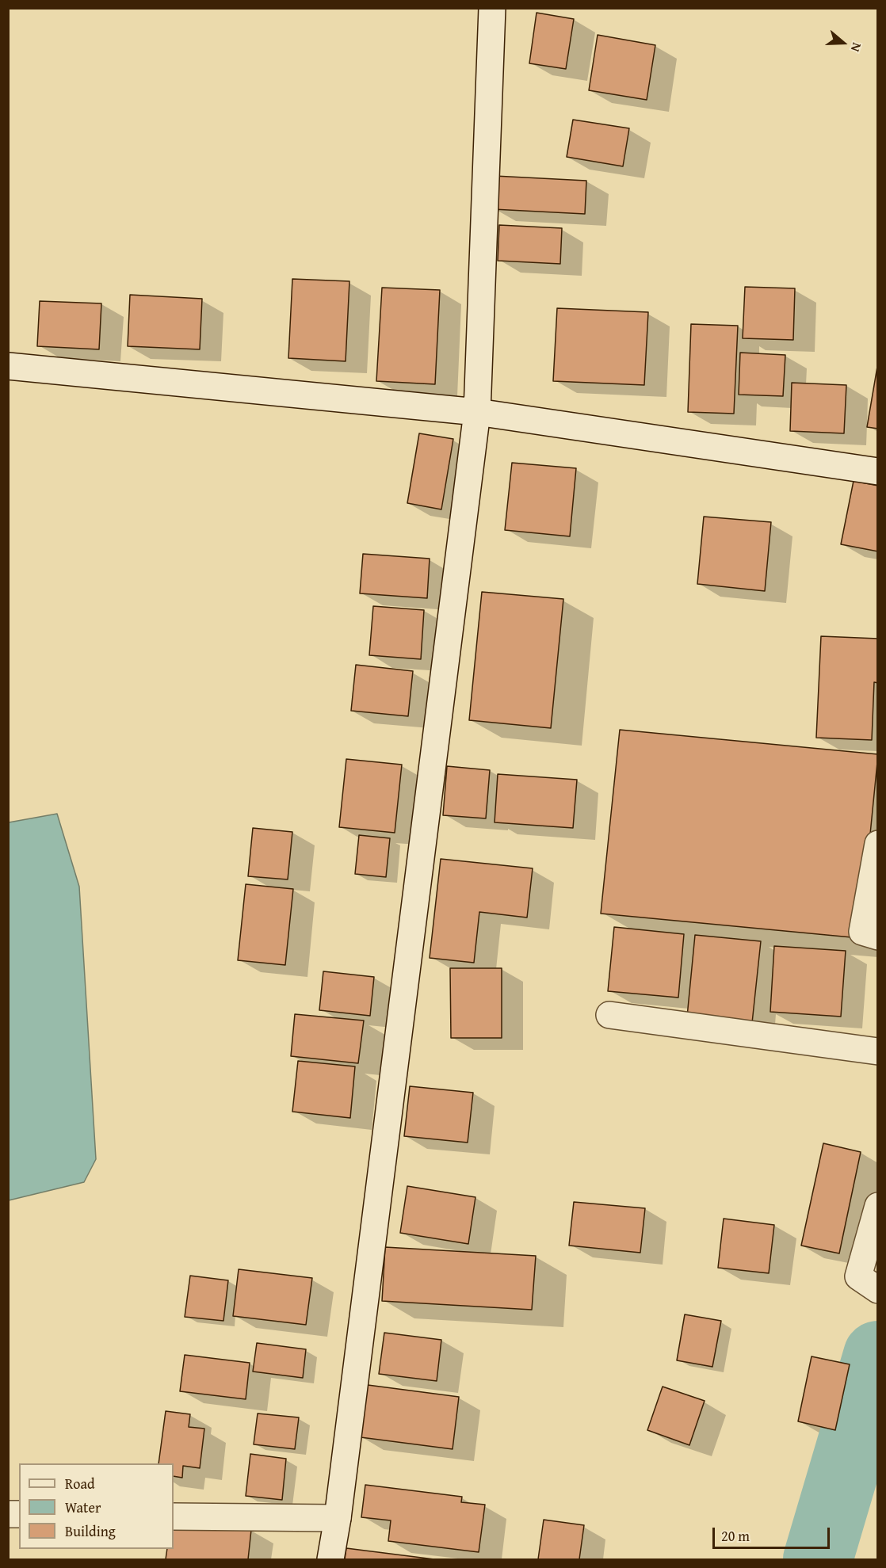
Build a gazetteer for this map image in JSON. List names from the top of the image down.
{
  "legend": ["Road", "Water", "Building"],
  "scale_bar": "20 m",
  "north": "right"
}
